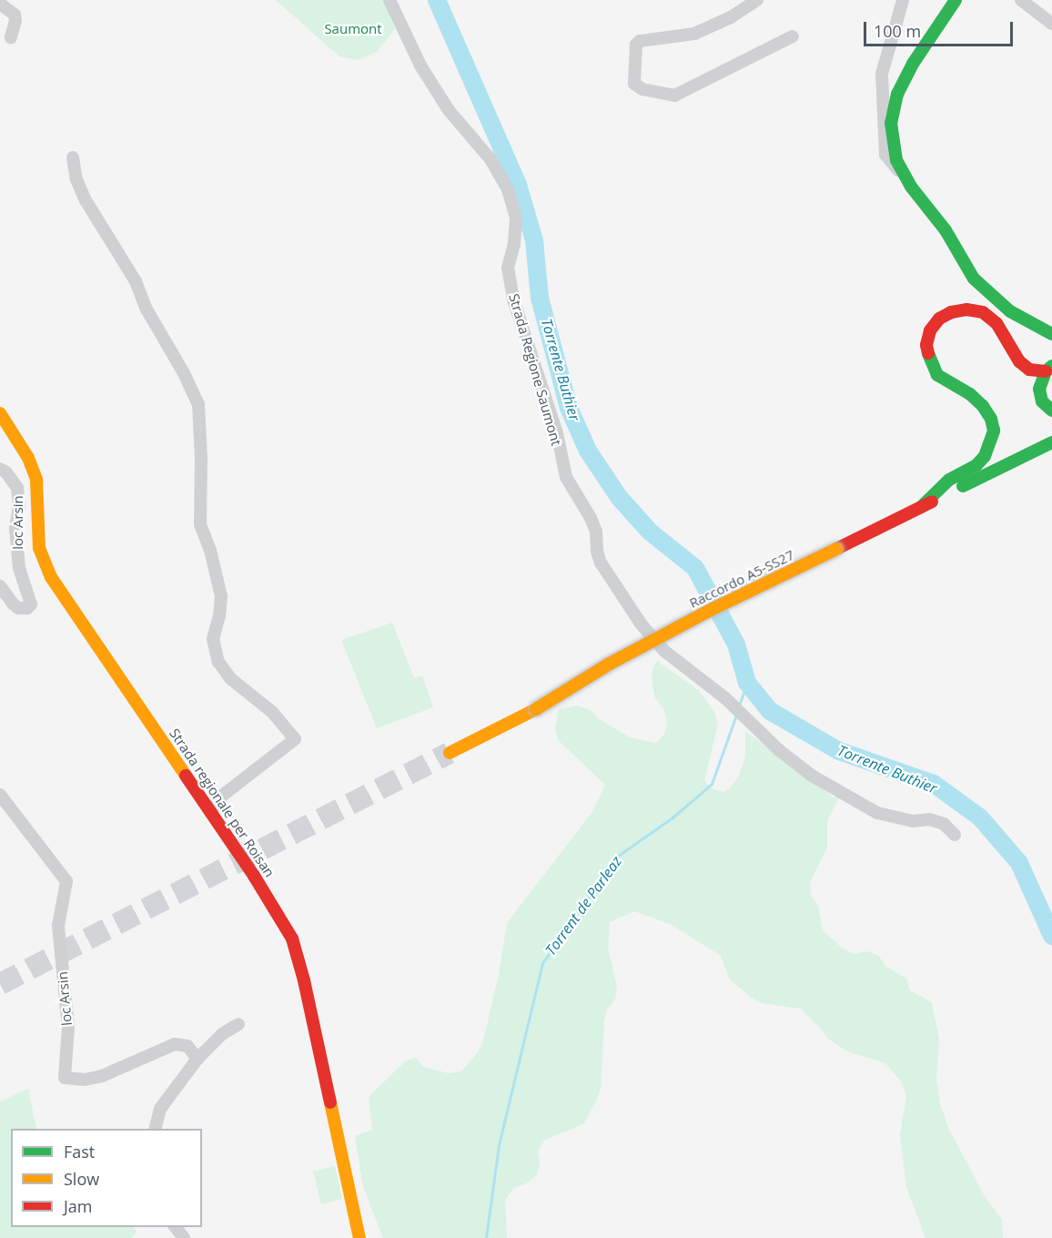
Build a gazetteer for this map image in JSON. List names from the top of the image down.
{
  "streets": {
    "main road": ["Raccordo A5-SS27", "Strada regionale per Roisan"],
    "street": ["Strada Regione Saumont", "loc Arsin"]
  },
  "water": ["Torrente Buthier", "Torrent de Parleaz"],
  "parks": ["Saumont"],
  "legend": ["Fast", "Slow", "Jam"],
  "scale_bar": "100 m"
}
